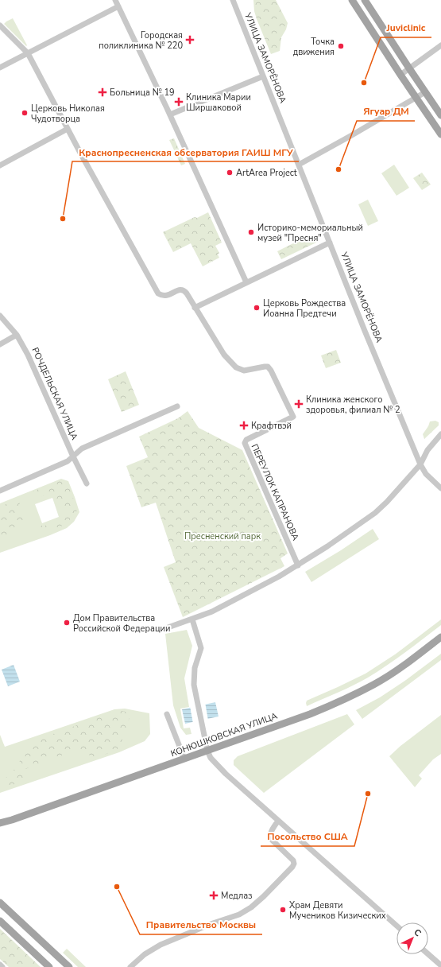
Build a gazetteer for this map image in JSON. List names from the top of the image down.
{
  "streets": {
    "main road": ["КОНЮШКОВСКАЯ УЛИЦА"],
    "street": ["УЛИЦА ЗАМОРЁНОВА", "РОЧДЕЛЬСКАЯ УЛИЦА", "ПЕРЕУЛОК КАПРАНОВА"]
  },
  "parks": ["Пресненский парк"],
  "places": {
    "health": [
      "Городская поликлиника № 220",
      "Больница № 19",
      "Клиника Марии Ширшаковой",
      "Клиника женского здоровья, филиал № 2",
      "Крафтвэй",
      "Медлаз"
    ],
    "other": [
      "Точка движения",
      "Juviclinic",
      "Церковь Николая Чудотворца",
      "Ягуар ДМ",
      "ArtArea Project",
      "Краснопресненская обсерватория ГАИШ МГУ",
      "Историко-мемориальный музей \"Пресня\"",
      "Церковь Рождества Иоанна Предтечи",
      "Дом Правительства Российской Федерации",
      "Посольство США",
      "Правительство Москвы",
      "Храм Девяти Мучеников Кизических"
    ]
  },
  "north": "top right"
}
